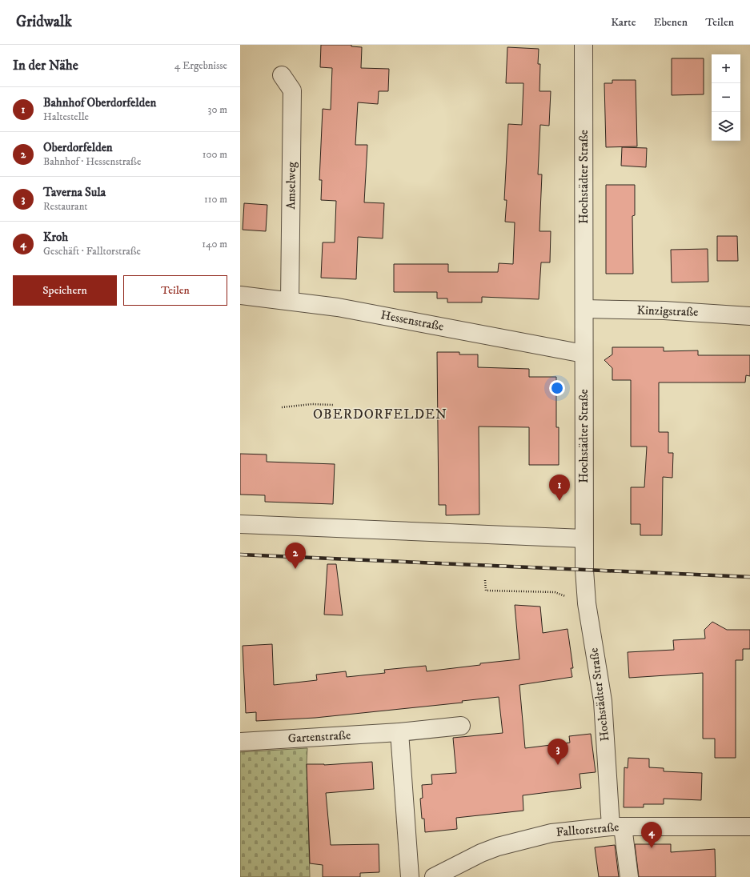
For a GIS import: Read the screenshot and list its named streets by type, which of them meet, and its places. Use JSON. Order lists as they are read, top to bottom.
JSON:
{
  "streets": {
    "street": [
      "Hochstädter Straße",
      "Amselweg",
      "Kinzigstraße",
      "Hessenstraße",
      "Gartenstraße",
      "Falltorstraße"
    ]
  },
  "crossings": [
    ["Hochstädter Straße", "Kinzigstraße"],
    ["Hochstädter Straße", "Hessenstraße"],
    ["Hochstädter Straße", "Falltorstraße"],
    ["Amselweg", "Hessenstraße"]
  ],
  "districts": ["OBERDORFELDEN"],
  "page": {
    "header": "Gridwalk",
    "nav": ["Karte", "Ebenen", "Teilen"],
    "heading": ["In der Nähe", "4 Ergebnisse"],
    "map_buttons": ["+", "−"],
    "list": [
      {
        "mark": "1",
        "name": "Bahnhof Oberdorfelden",
        "note": "Haltestelle",
        "value": "30 m"
      },
      {
        "mark": "2",
        "name": "Oberdorfelden",
        "note": "Bahnhof · Hessenstraße",
        "value": "100 m"
      },
      {
        "mark": "3",
        "name": "Taverna Sula",
        "note": "Restaurant",
        "value": "110 m"
      },
      {
        "mark": "4",
        "name": "Kroh",
        "note": "Geschäft · Falltorstraße",
        "value": "140 m"
      }
    ],
    "buttons": ["Speichern", "Teilen"],
    "pins": [
      "1",
      "2",
      "3",
      "4"
    ]
  }
}
